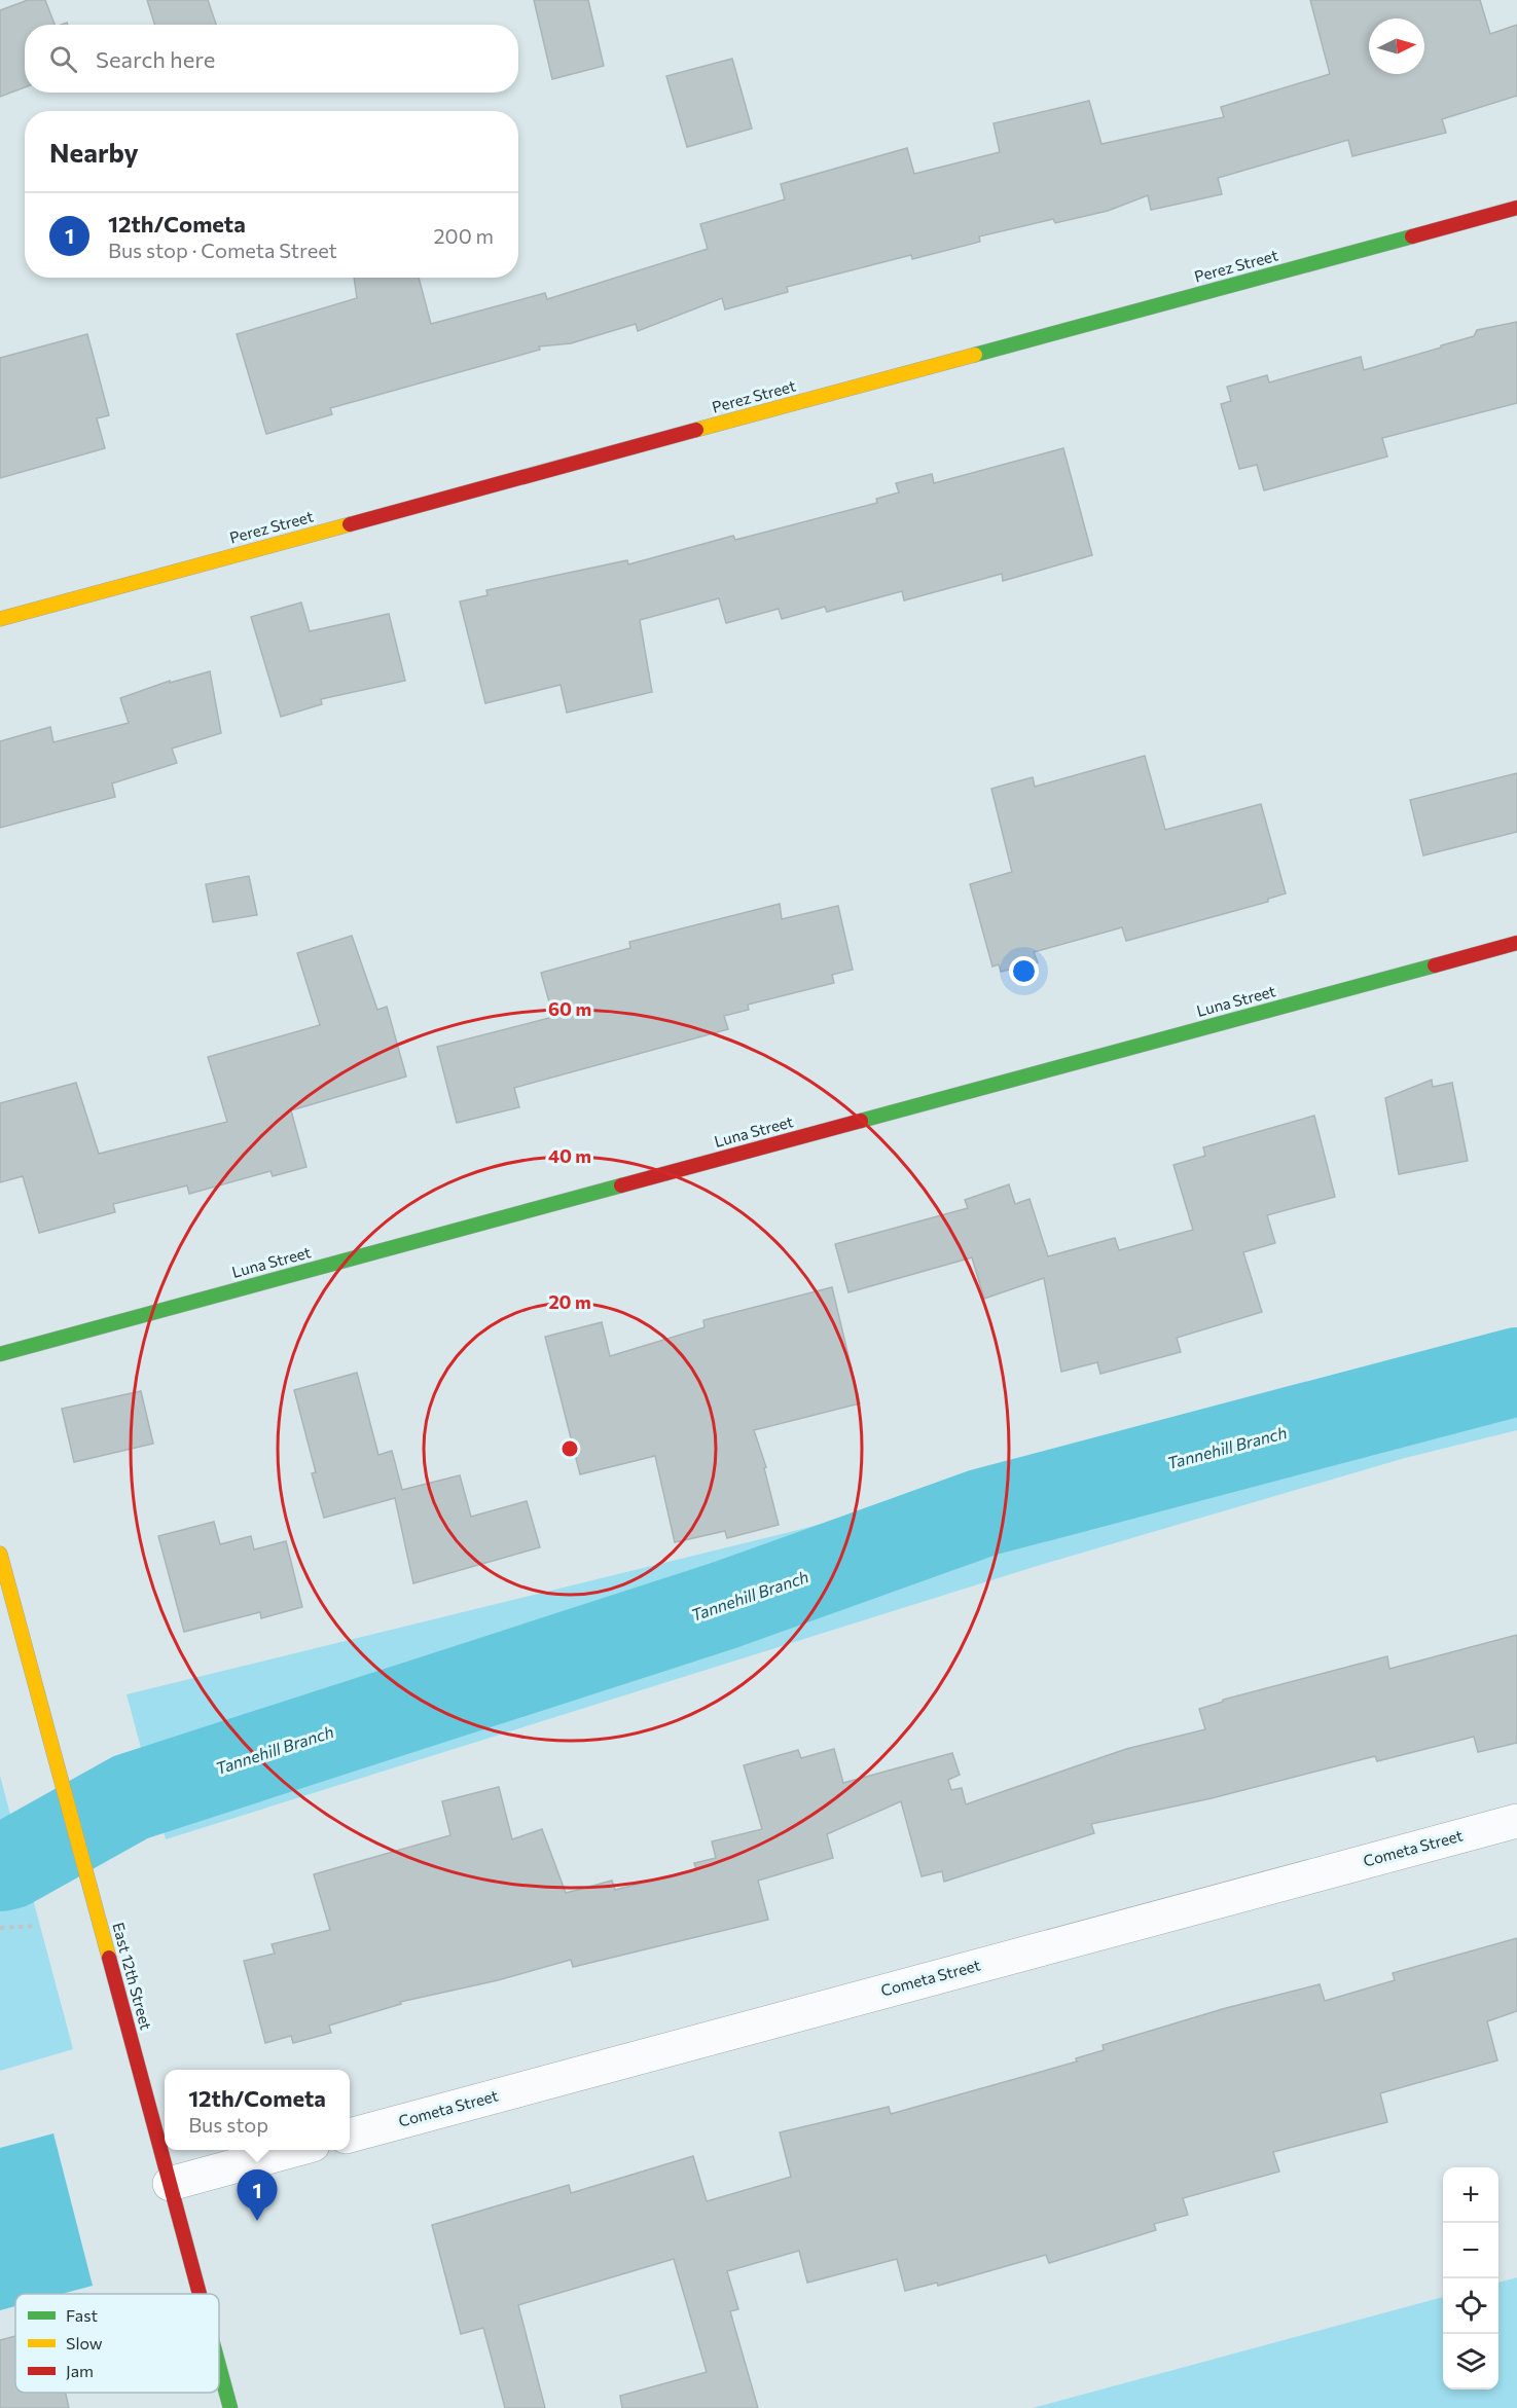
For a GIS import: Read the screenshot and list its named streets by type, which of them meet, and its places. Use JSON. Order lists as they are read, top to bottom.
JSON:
{
  "streets": {
    "street": [
      "Perez Street",
      "Luna Street",
      "Cometa Street",
      "East 12th Street"
    ]
  },
  "water": ["Tannehill Branch"],
  "legend": ["Fast", "Slow", "Jam"],
  "north": "right",
  "page": {
    "search": "Search here",
    "heading": "Nearby",
    "list": [
      {
        "mark": "1",
        "name": "12th/Cometa",
        "note": "Bus stop · Cometa Street",
        "value": "200 m"
      }
    ],
    "popup": ["12th/Cometa", "Bus stop"],
    "map_buttons": ["+", "−"],
    "pins": "1"
  },
  "rings": ["60 m", "40 m", "20 m"]
}
